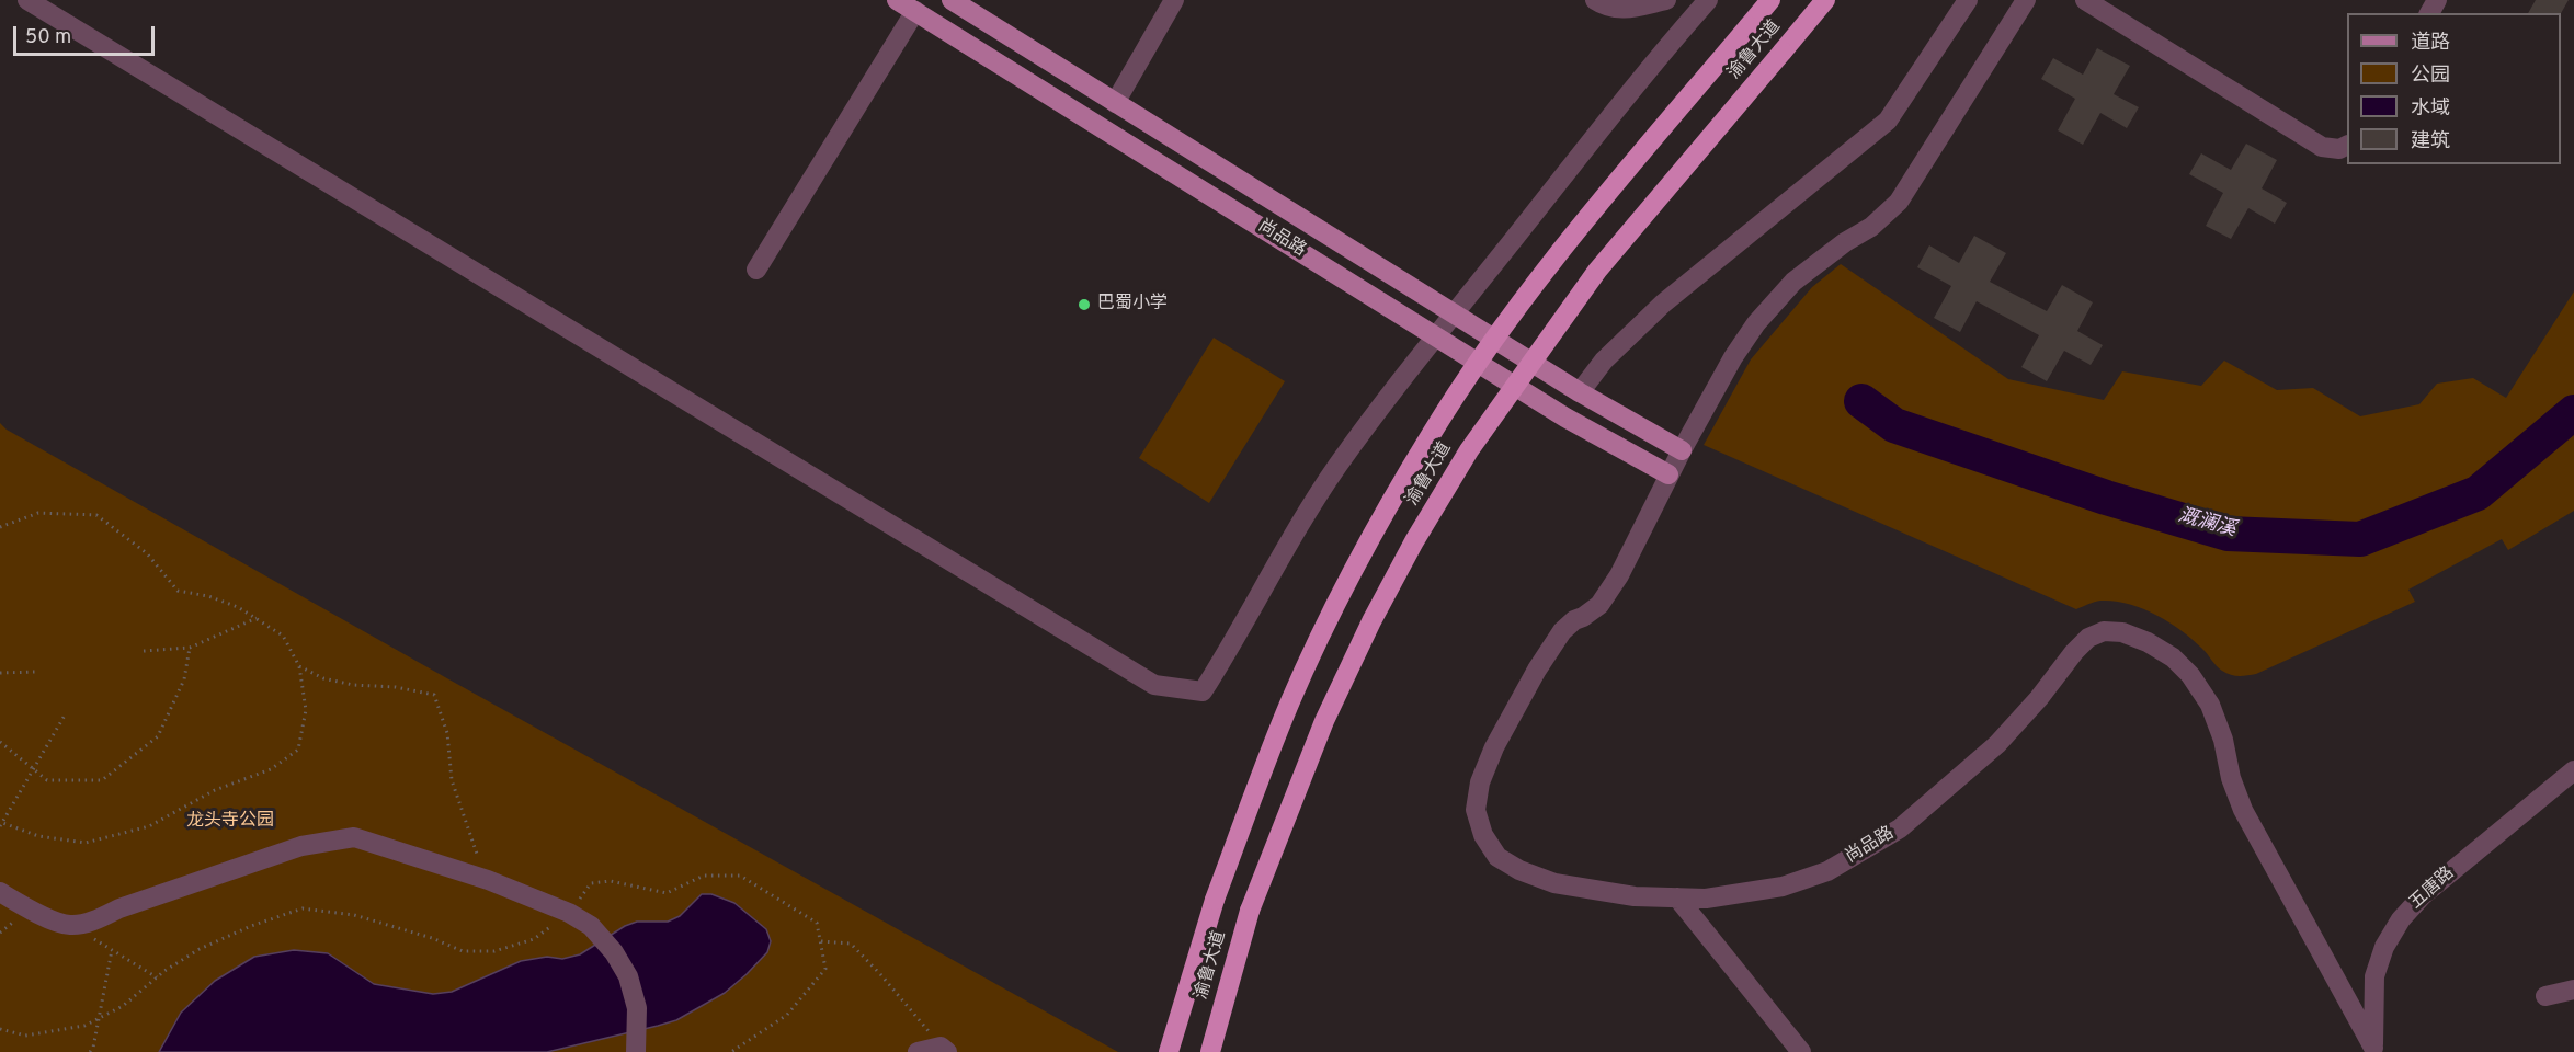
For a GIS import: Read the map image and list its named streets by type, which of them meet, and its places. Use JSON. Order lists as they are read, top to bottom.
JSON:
{
  "streets": {
    "highway": ["渝鲁大道"],
    "main road": ["尚品路"],
    "street": ["五唐路"]
  },
  "crossings": [
    ["尚品路", "五唐路"]
  ],
  "water": ["溉澜溪"],
  "parks": ["龙头寺公园"],
  "places": ["巴蜀小学"],
  "legend": [
    "道路",
    "公园",
    "水域",
    "建筑"
  ],
  "scale_bar": "50 m"
}
